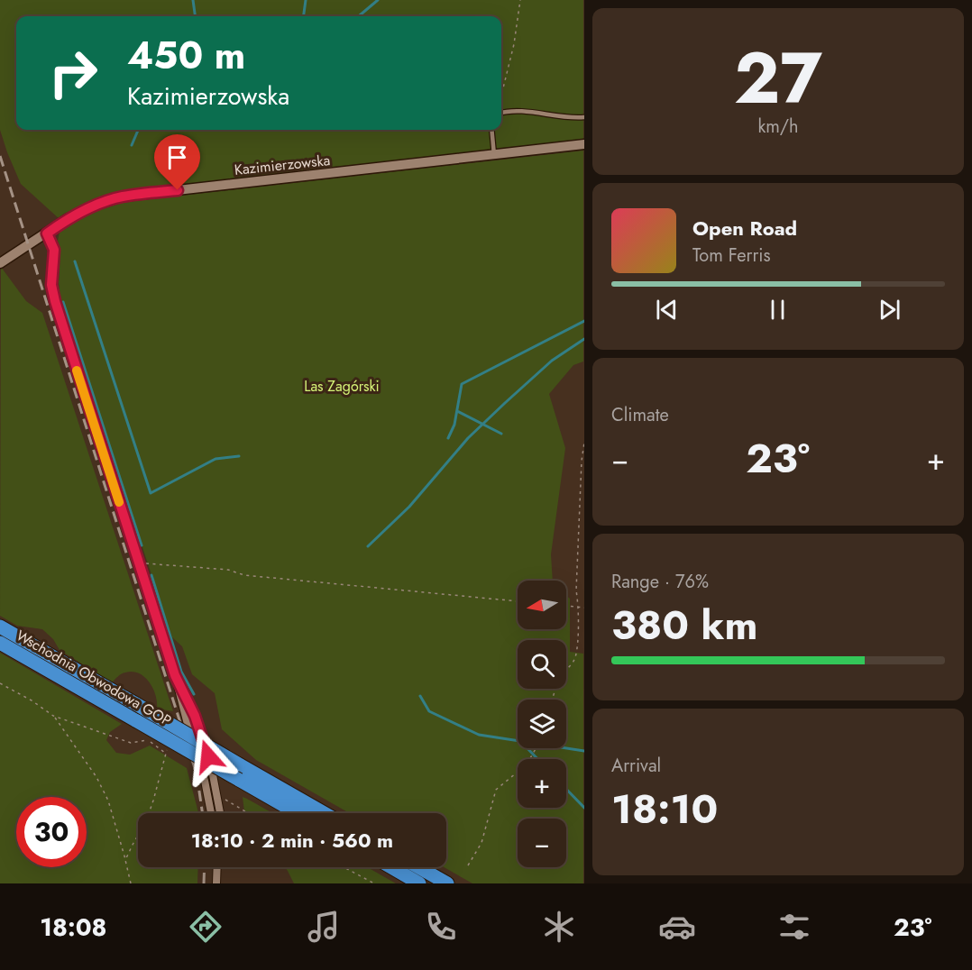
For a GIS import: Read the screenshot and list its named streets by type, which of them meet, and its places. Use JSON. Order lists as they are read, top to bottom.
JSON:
{
  "streets": {
    "highway": ["Wschodnia Obwodowa GOP"],
    "street": ["Kazimierzowska"]
  },
  "parks": ["Las Zagórski"],
  "north": "left",
  "page": {
    "tile": [
      ["27", "km/h"],
      "Climate",
      ["Range · 76%", "380 km"],
      ["Arrival", "18:10"]
    ],
    "turn": ["450 m", "Kazimierzowska"],
    "song": ["Open Road", "Tom Ferris"],
    "heat": ["−", "23°", "+"],
    "map_buttons": ["+", "−"],
    "limit": "30",
    "trip": "18:10 · 2 min · 560 m",
    "tabs": ["18:08", "23°"]
  }
}
